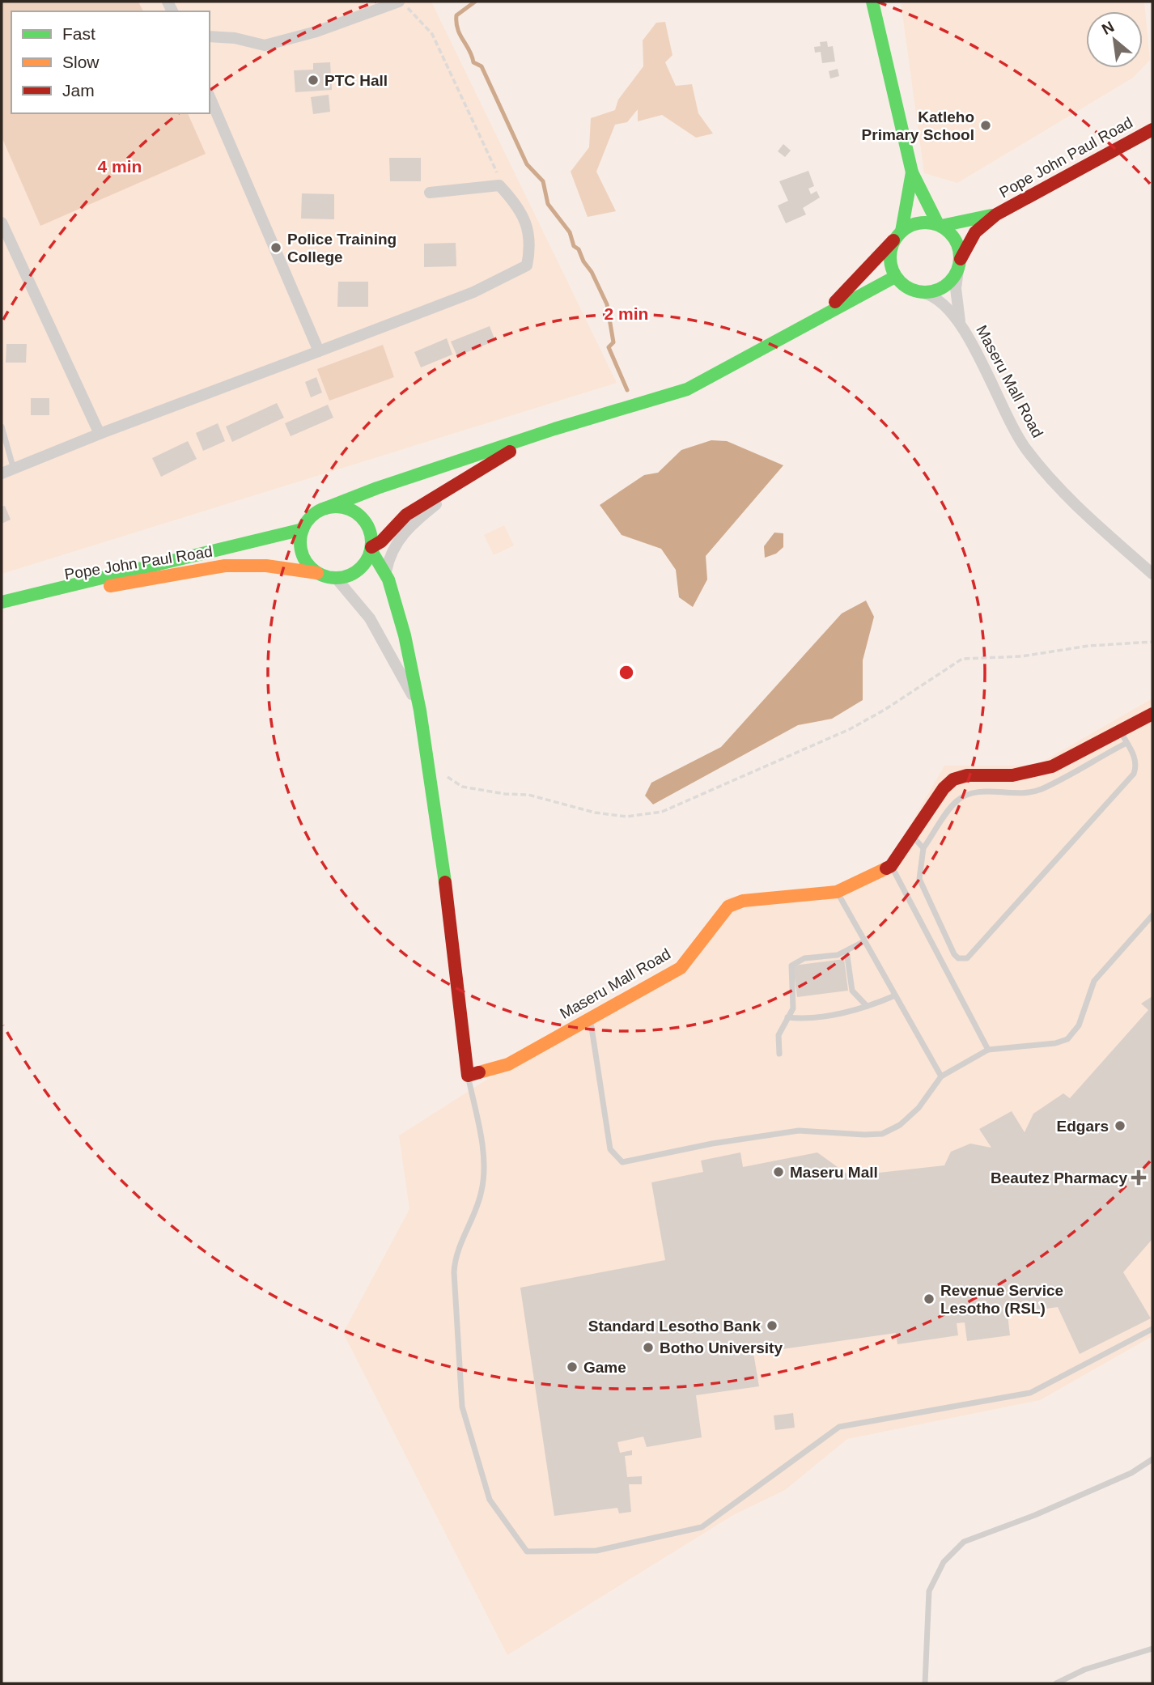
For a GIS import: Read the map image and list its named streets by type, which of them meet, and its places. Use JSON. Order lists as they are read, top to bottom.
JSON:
{
  "streets": {
    "main road": ["Pope John Paul Road", "Maseru Mall Road"]
  },
  "crossings": [
    ["Pope John Paul Road", "Maseru Mall Road"]
  ],
  "places": {
    "other": [
      "PTC Hall",
      "Katleho Primary School",
      "Police Training College",
      "Edgars",
      "Maseru Mall",
      "Revenue Service Lesotho (RSL)",
      "Standard Lesotho Bank",
      "Botho University",
      "Game"
    ],
    "health": ["Beautez Pharmacy"]
  },
  "legend": ["Fast", "Slow", "Jam"],
  "north": "top left",
  "rings": ["4 min", "2 min"]
}
